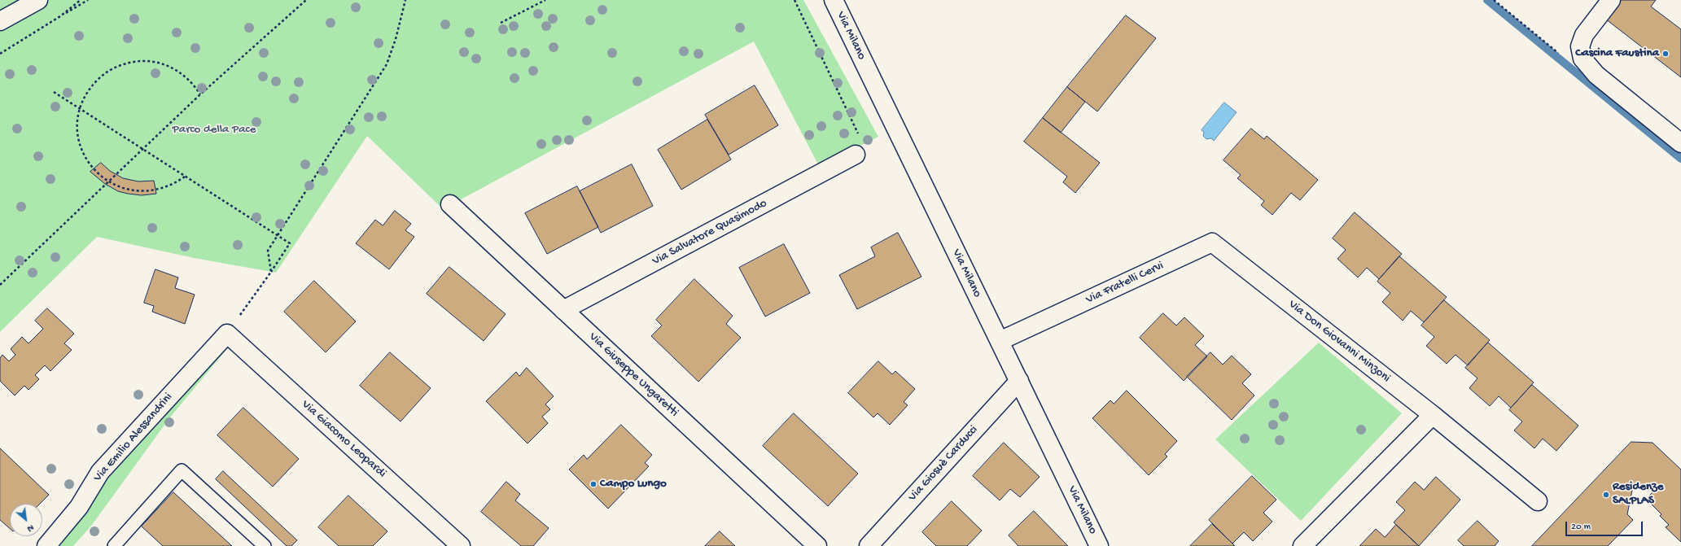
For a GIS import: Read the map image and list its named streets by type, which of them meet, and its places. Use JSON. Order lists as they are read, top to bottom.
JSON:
{
  "streets": {
    "street": [
      "Via Milano",
      "Via Salvatore Quasimodo",
      "Via Fratelli Cervi",
      "Via Don Giovanni Minzoni",
      "Via Giuseppe Ungaretti",
      "Via Emilio Alessandrini",
      "Via Giacomo Leopardi",
      "Via Giosuè Carducci"
    ]
  },
  "crossings": [
    ["Via Milano", "Via Fratelli Cervi"],
    ["Via Milano", "Via Giosuè Carducci"],
    ["Via Salvatore Quasimodo", "Via Giuseppe Ungaretti"],
    ["Via Fratelli Cervi", "Via Don Giovanni Minzoni"],
    ["Via Emilio Alessandrini", "Via Giacomo Leopardi"]
  ],
  "parks": ["Parco della Pace"],
  "places": ["Cascina Faustina", "Campo Lungo", "Residenze SALPLAS"],
  "scale_bar": "20 m",
  "north": "bottom right"
}
